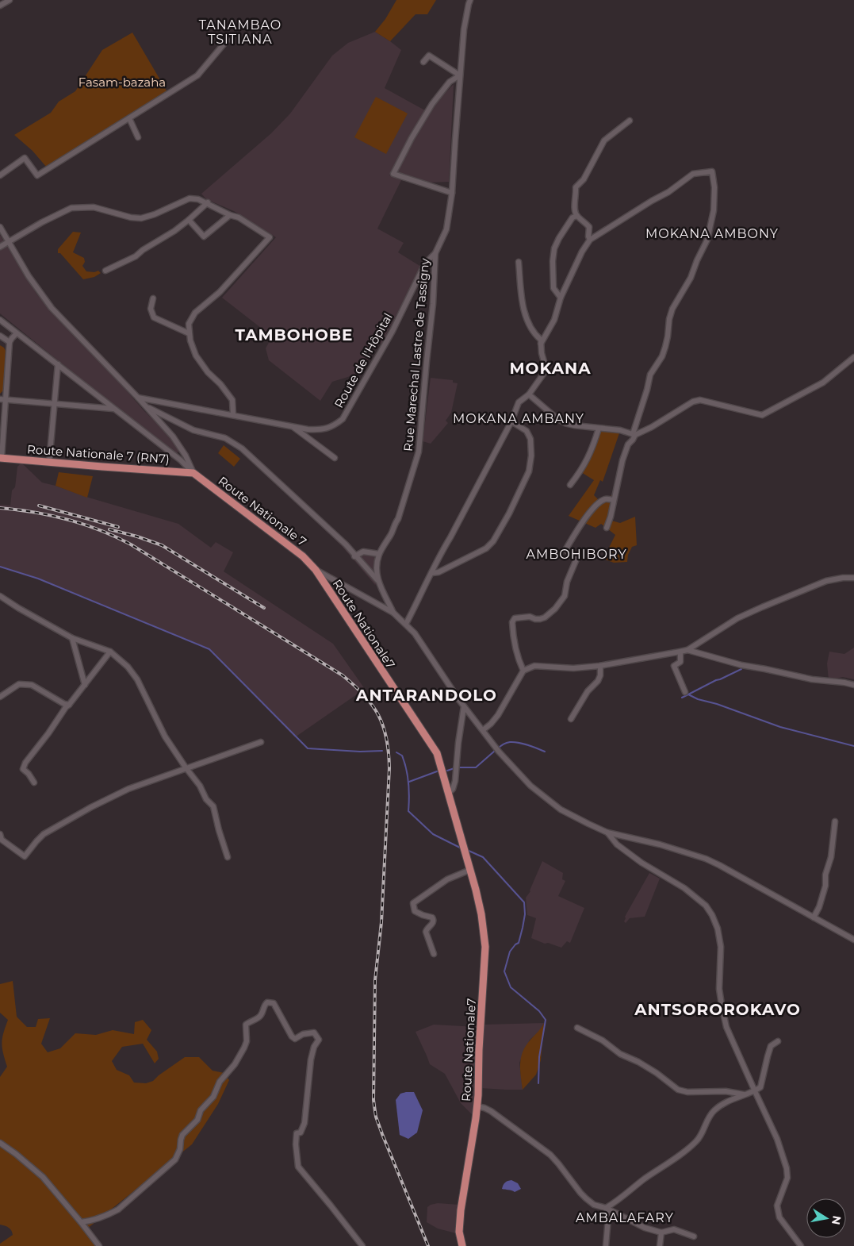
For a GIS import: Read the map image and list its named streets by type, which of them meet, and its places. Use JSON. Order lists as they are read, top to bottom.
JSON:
{
  "streets": {
    "main road": ["Route Nationale 7 (RN7)", "Route Nationale 7", "Route Nationale7"],
    "street": ["Rue Marechal Lastre de Tassigny", "Route de l'Hôpital"]
  },
  "crossings": [
    ["Rue Marechal Lastre de Tassigny", "Route de l'Hôpital"],
    ["Route Nationale 7 (RN7)", "Route Nationale 7"],
    ["Route Nationale 7", "Route Nationale7"]
  ],
  "districts": [
    "TANAMBAO TSITIANA",
    "MOKANA AMBONY",
    "TAMBOHOBE",
    "MOKANA",
    "MOKANA AMBANY",
    "AMBOHIBORY",
    "ANTARANDOLO",
    "ANTSOROROKAVO",
    "AMBALAFARY"
  ],
  "parks": ["Fasam-bazaha"],
  "north": "right"
}
